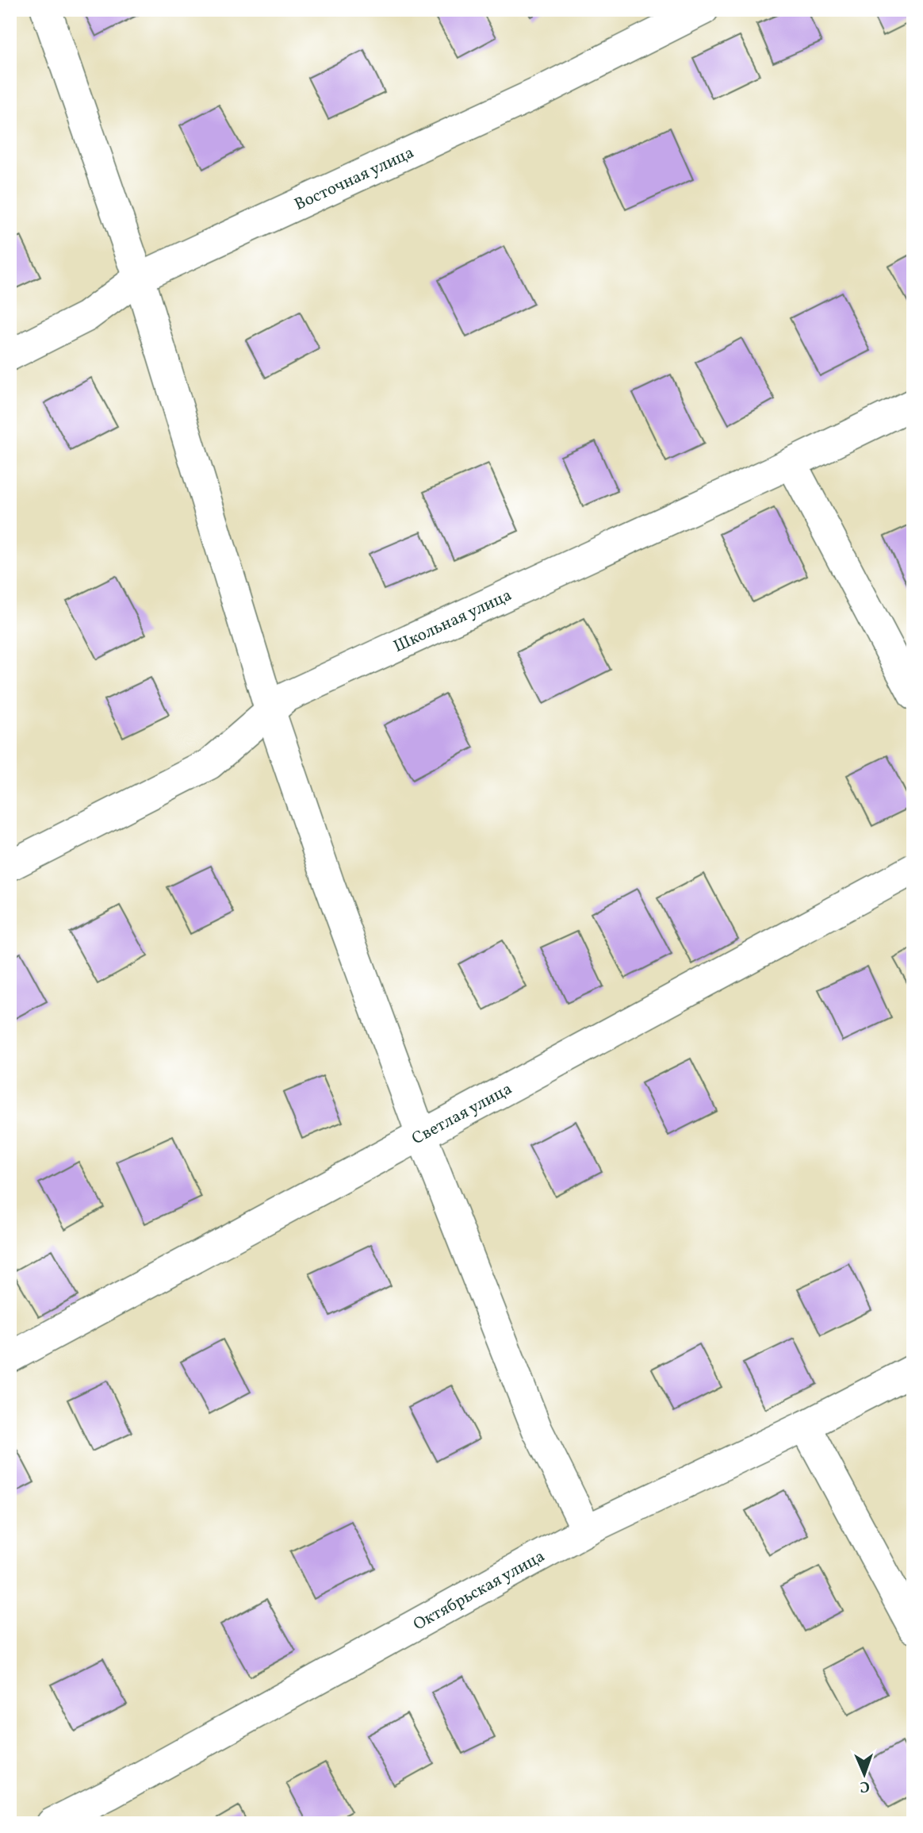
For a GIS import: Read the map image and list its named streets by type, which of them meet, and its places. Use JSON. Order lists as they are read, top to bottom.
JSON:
{
  "streets": {
    "street": [
      "Восточная улица",
      "Школьная улица",
      "Светлая улица",
      "Октябрьская улица"
    ]
  },
  "north": "bottom"
}
